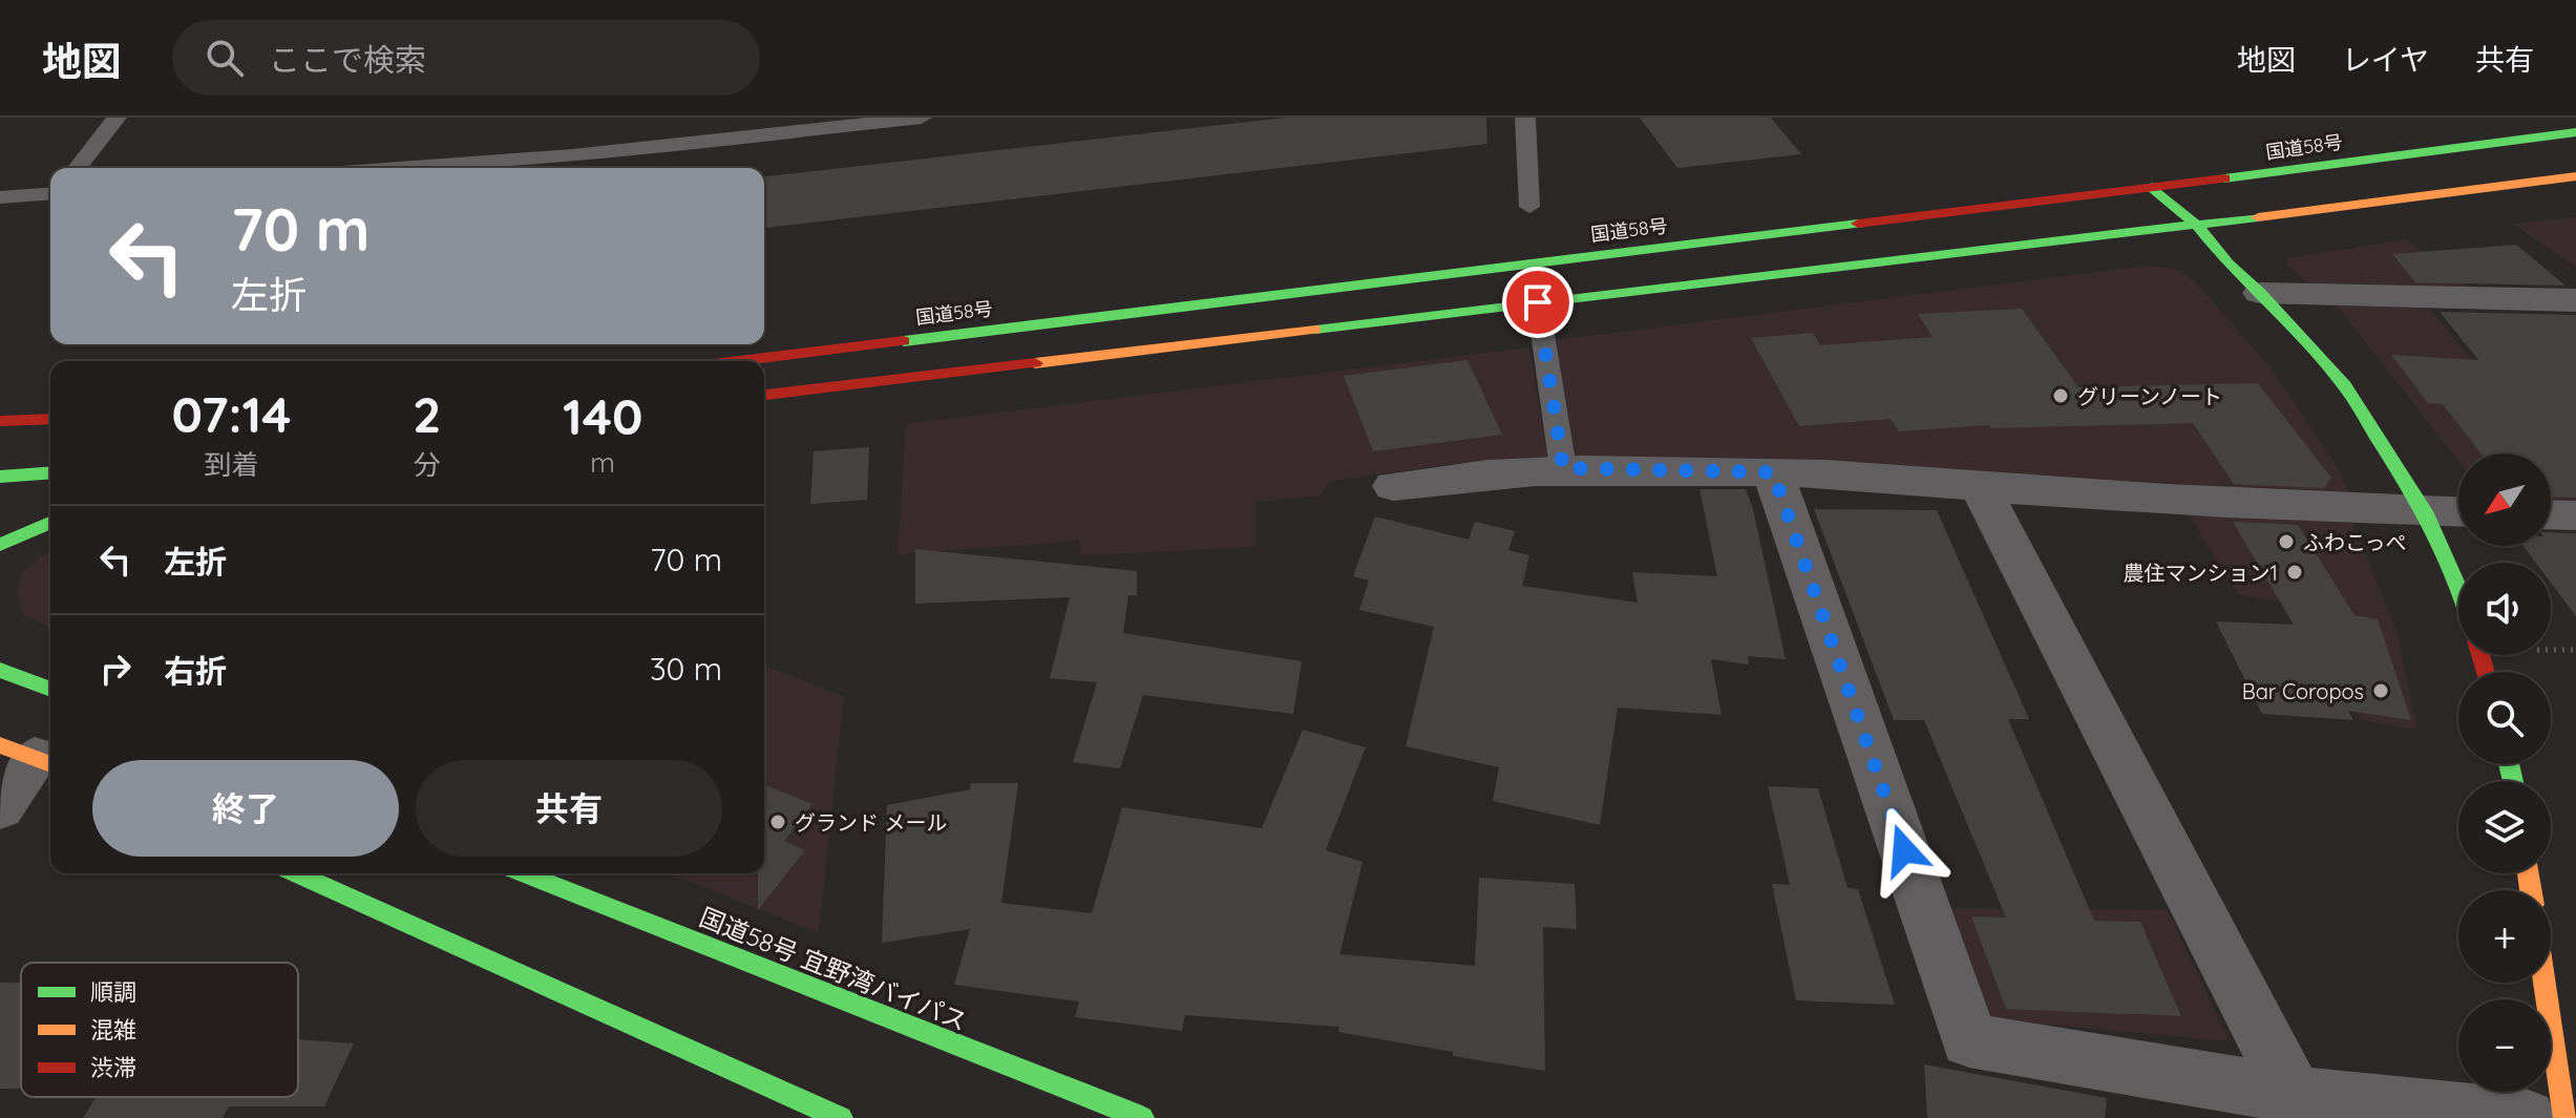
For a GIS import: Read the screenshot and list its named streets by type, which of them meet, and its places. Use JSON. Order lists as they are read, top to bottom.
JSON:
{
  "streets": {
    "main road": ["国道58号", "国道58号 宜野湾バイパス"]
  },
  "places": [
    "グリーンノート",
    "ふわこっぺ",
    "農住マンション1",
    "Bar Coropos",
    "グランド メール"
  ],
  "legend": ["順調", "混雑", "渋滞"],
  "north": "bottom left",
  "page": {
    "header": "地図",
    "search": "ここで検索",
    "nav": ["地図", "レイヤ", "共有"],
    "turn": ["70 m", "左折"],
    "eta": [
      "07:14",
      "到着",
      "2",
      "分",
      "140",
      "m"
    ],
    "map_buttons": ["+", "−"],
    "list": [
      {
        "name": "左折",
        "value": "70 m"
      },
      {
        "name": "右折",
        "value": "30 m"
      }
    ],
    "buttons": ["終了", "共有"]
  }
}
